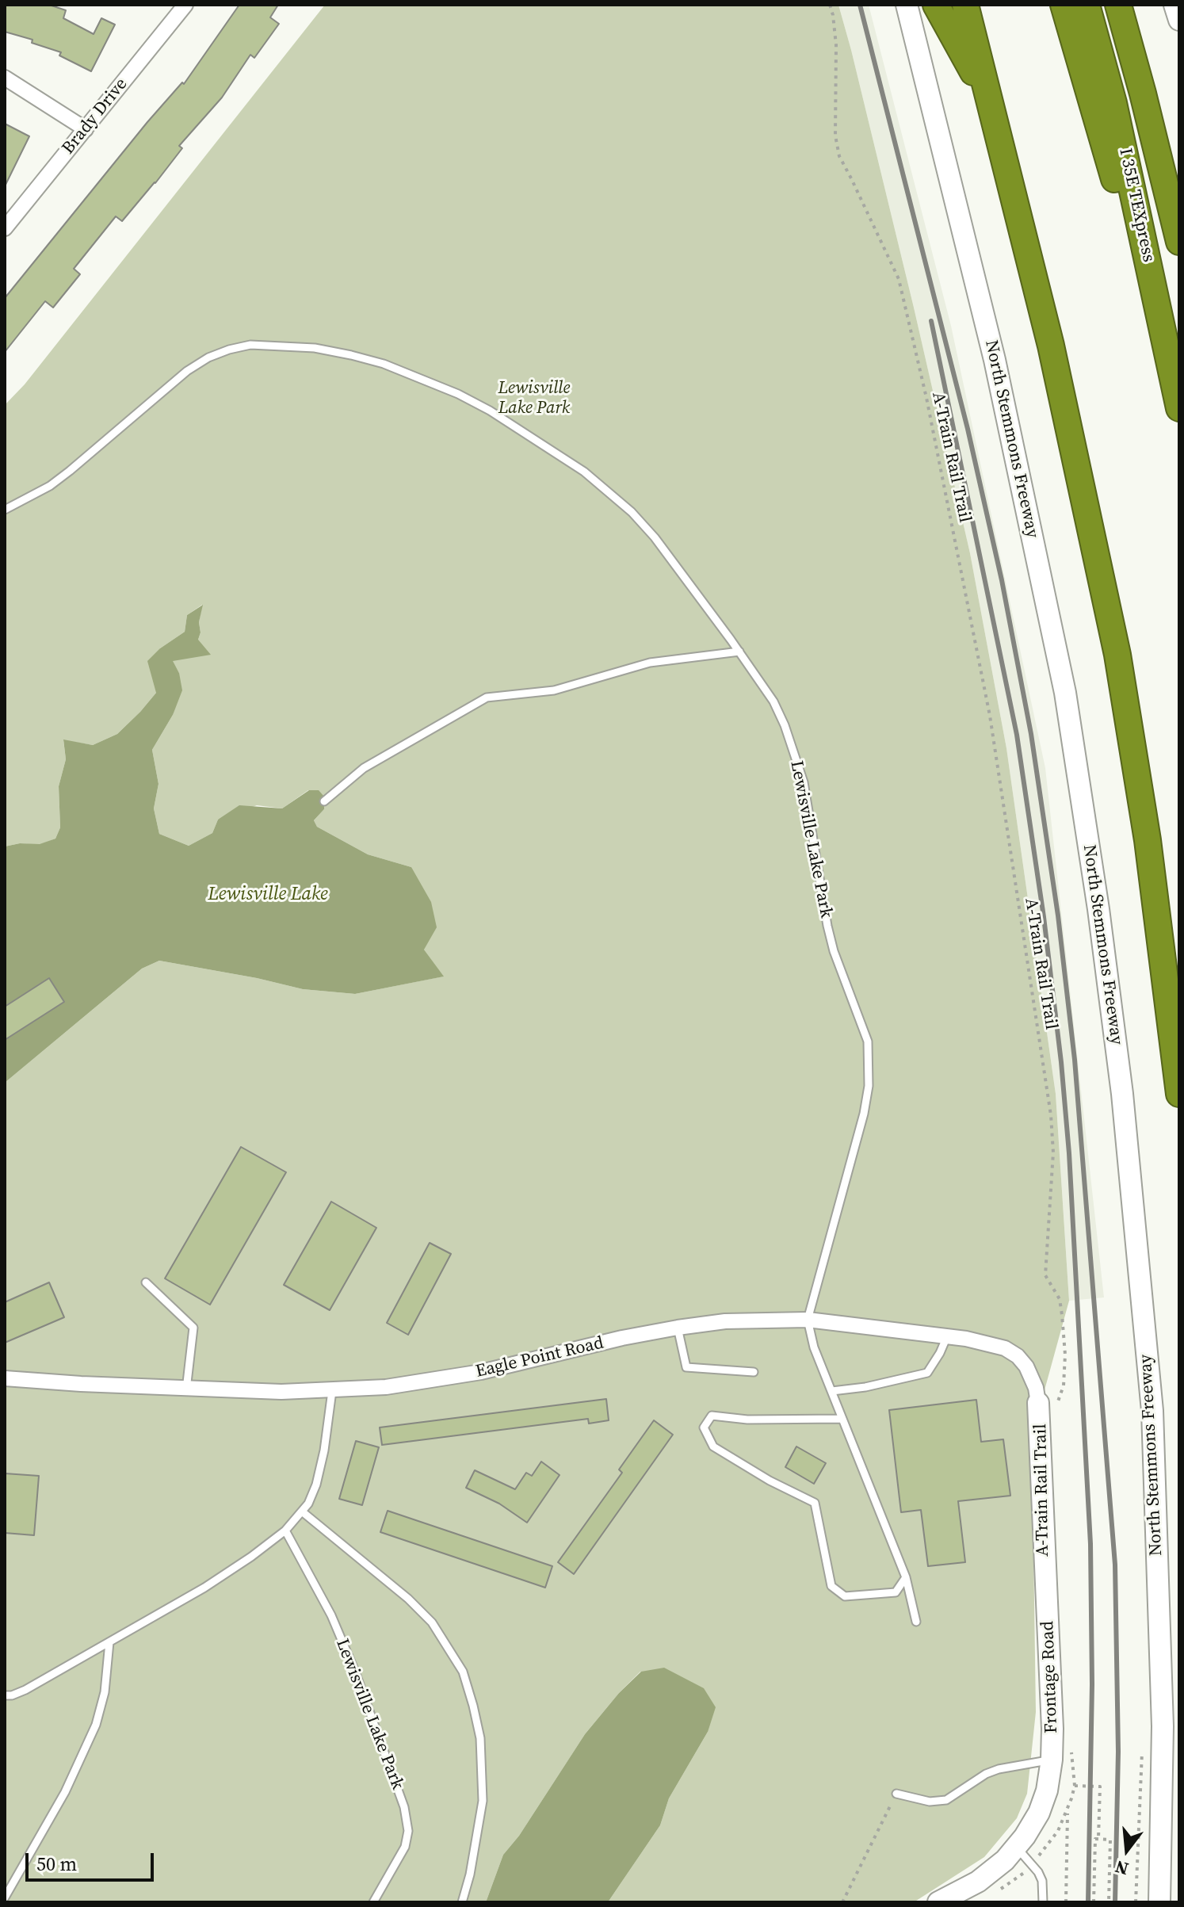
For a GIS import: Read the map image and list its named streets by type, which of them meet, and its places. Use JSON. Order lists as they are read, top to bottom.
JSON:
{
  "streets": {
    "highway": ["I 35E TEXpress"],
    "main road": ["North Stemmons Freeway", "Frontage Road"],
    "street": ["Brady Drive", "Eagle Point Road"],
    "lane": ["Lewisville Lake Park"],
    "path": ["A-Train Rail Trail"]
  },
  "crossings": [
    ["A-Train Rail Trail", "Eagle Point Road"],
    ["A-Train Rail Trail", "Frontage Road"],
    ["Lewisville Lake Park", "Eagle Point Road"],
    ["Eagle Point Road", "Frontage Road"]
  ],
  "water": ["Lewisville Lake"],
  "parks": ["Lewisville Lake Park"],
  "scale_bar": "50 m",
  "north": "bottom"
}
